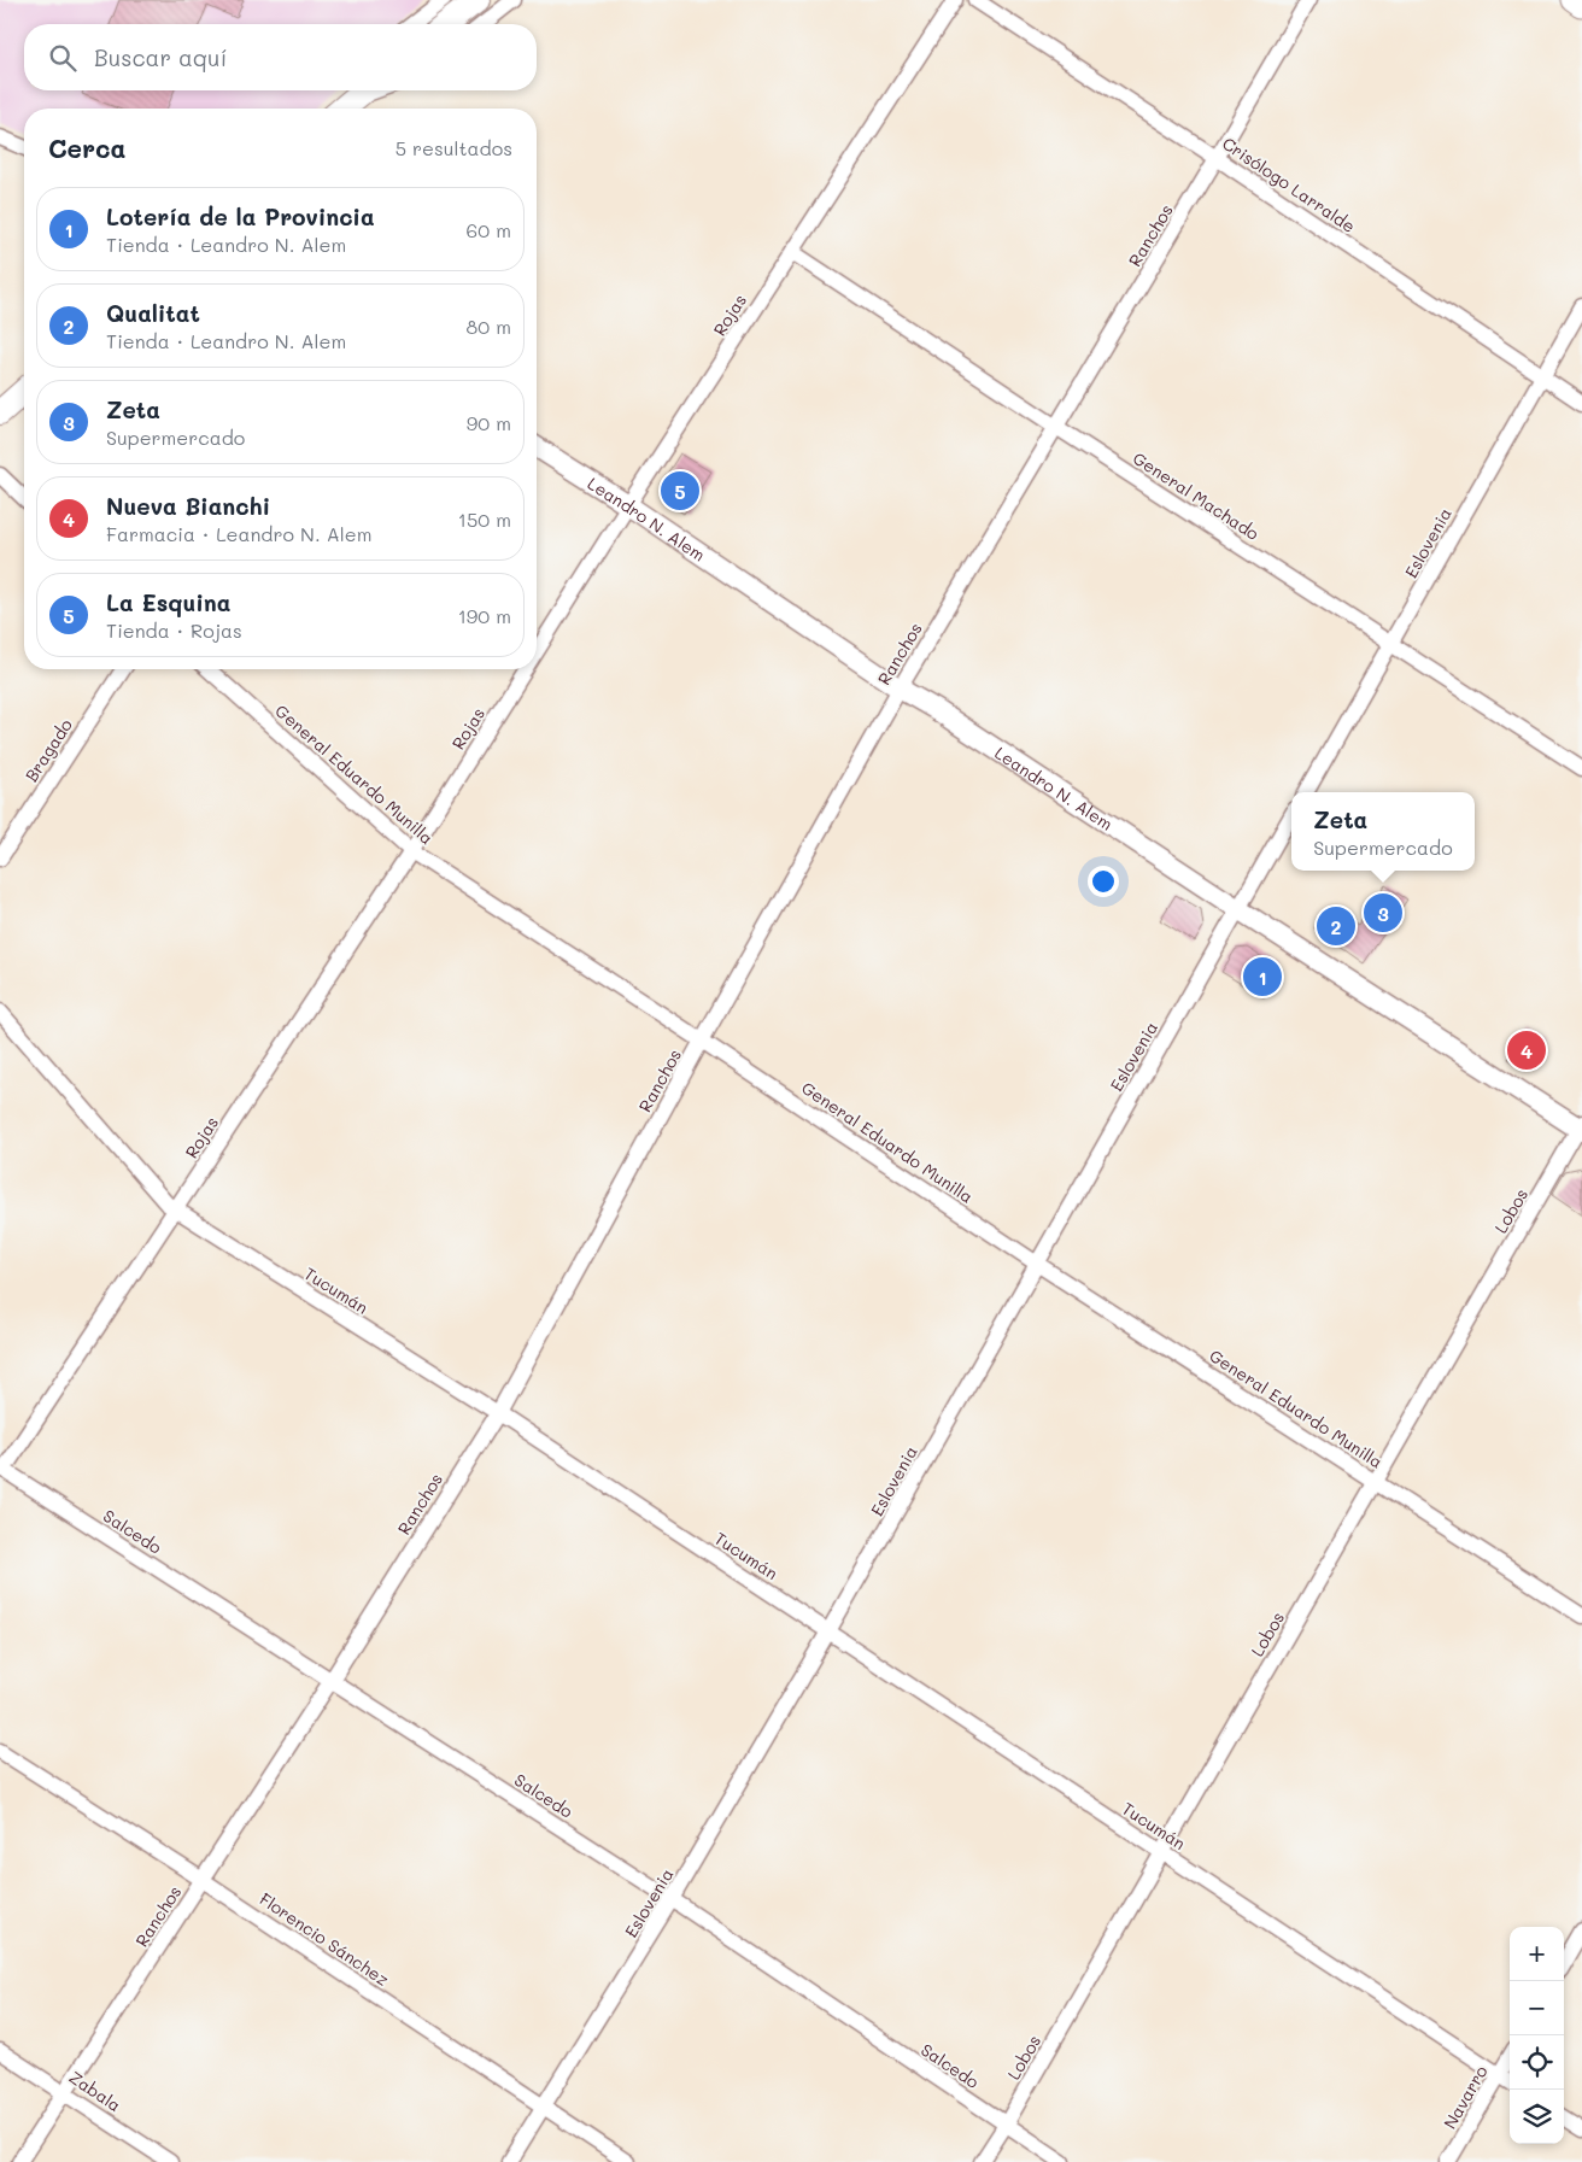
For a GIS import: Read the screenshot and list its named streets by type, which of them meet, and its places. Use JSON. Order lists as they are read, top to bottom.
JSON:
{
  "streets": {
    "street": [
      "Crisólogo Larralde",
      "Ranchos",
      "Rojas",
      "General Machado",
      "Leandro N. Alem",
      "Eslovenia",
      "Bragado",
      "General Eduardo Munilla",
      "Lobos",
      "Tucumán",
      "Salcedo",
      "Florencio Sánchez",
      "Zabala",
      "Navarro"
    ]
  },
  "crossings": [
    ["Crisólogo Larralde", "Ranchos"],
    ["Crisólogo Larralde", "Eslovenia"],
    ["Ranchos", "General Machado"],
    ["Ranchos", "Leandro N. Alem"],
    ["Ranchos", "General Eduardo Munilla"],
    ["Ranchos", "Tucumán"],
    ["Ranchos", "Salcedo"],
    ["Ranchos", "Florencio Sánchez"],
    ["Ranchos", "Zabala"],
    ["Rojas", "General Machado"],
    ["Rojas", "Leandro N. Alem"],
    ["Rojas", "General Eduardo Munilla"],
    ["Rojas", "Tucumán"],
    ["Rojas", "Salcedo"],
    ["General Machado", "Eslovenia"],
    ["Leandro N. Alem", "Eslovenia"],
    ["Leandro N. Alem", "Lobos"],
    ["Eslovenia", "General Eduardo Munilla"],
    ["Eslovenia", "Tucumán"],
    ["Eslovenia", "Salcedo"],
    ["Eslovenia", "Florencio Sánchez"],
    ["General Eduardo Munilla", "Lobos"],
    ["Lobos", "Tucumán"],
    ["Lobos", "Salcedo"],
    ["Tucumán", "Navarro"]
  ],
  "page": {
    "search": "Buscar aquí",
    "heading": ["Cerca", "5 resultados"],
    "list": [
      {
        "mark": "1",
        "name": "Lotería de la Provincia",
        "note": "Tienda · Leandro N. Alem",
        "value": "60 m"
      },
      {
        "mark": "2",
        "name": "Qualitat",
        "note": "Tienda · Leandro N. Alem",
        "value": "80 m"
      },
      {
        "mark": "3",
        "name": "Zeta",
        "note": "Supermercado",
        "value": "90 m"
      },
      {
        "mark": "4",
        "name": "Nueva Bianchi",
        "note": "Farmacia · Leandro N. Alem",
        "value": "150 m"
      },
      {
        "mark": "5",
        "name": "La Esquina",
        "note": "Tienda · Rojas",
        "value": "190 m"
      }
    ],
    "pins": [
      "5",
      "3",
      "2",
      "1",
      "4"
    ],
    "popup": ["Zeta", "Supermercado"],
    "map_buttons": ["+", "−"]
  }
}
